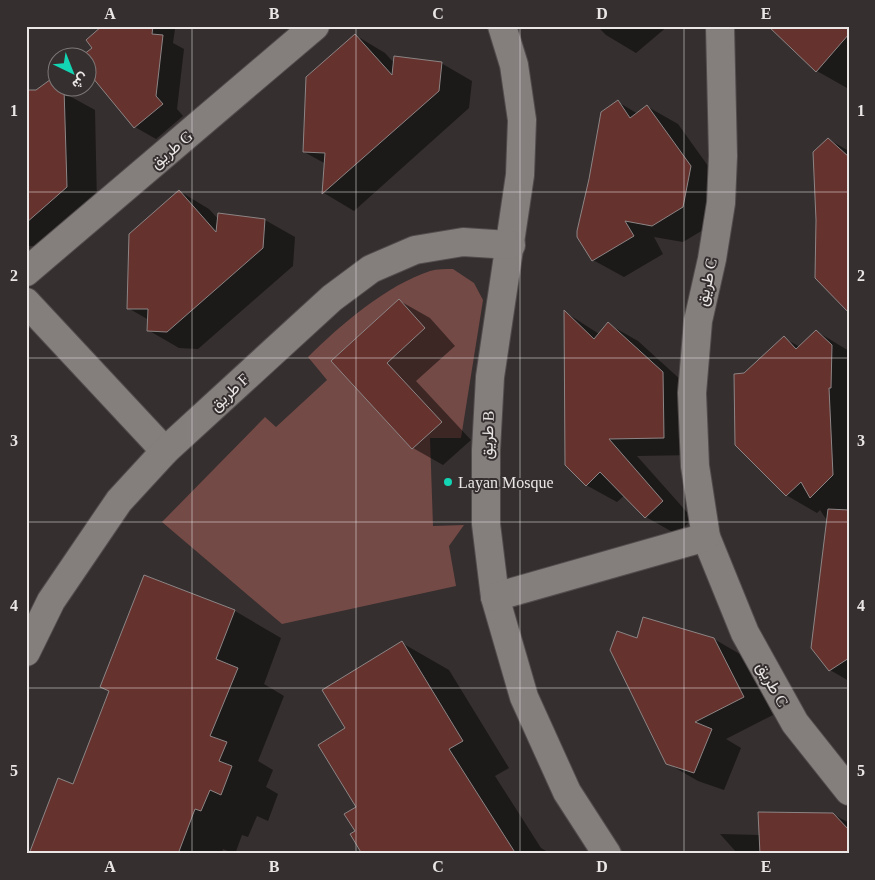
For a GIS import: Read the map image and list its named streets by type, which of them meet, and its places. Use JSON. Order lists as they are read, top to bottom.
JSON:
{
  "streets": {
    "street": [
      "طريق G",
      "طريق C",
      "طريق F",
      "طريق B"
    ]
  },
  "crossings": [
    ["طريق F", "طريق B"]
  ],
  "places": ["Layan Mosque"],
  "north": "bottom right",
  "grid": {
    "columns": [
      "A",
      "B",
      "C",
      "D",
      "E"
    ],
    "rows": [
      "1",
      "2",
      "3",
      "4",
      "5"
    ]
  }
}
